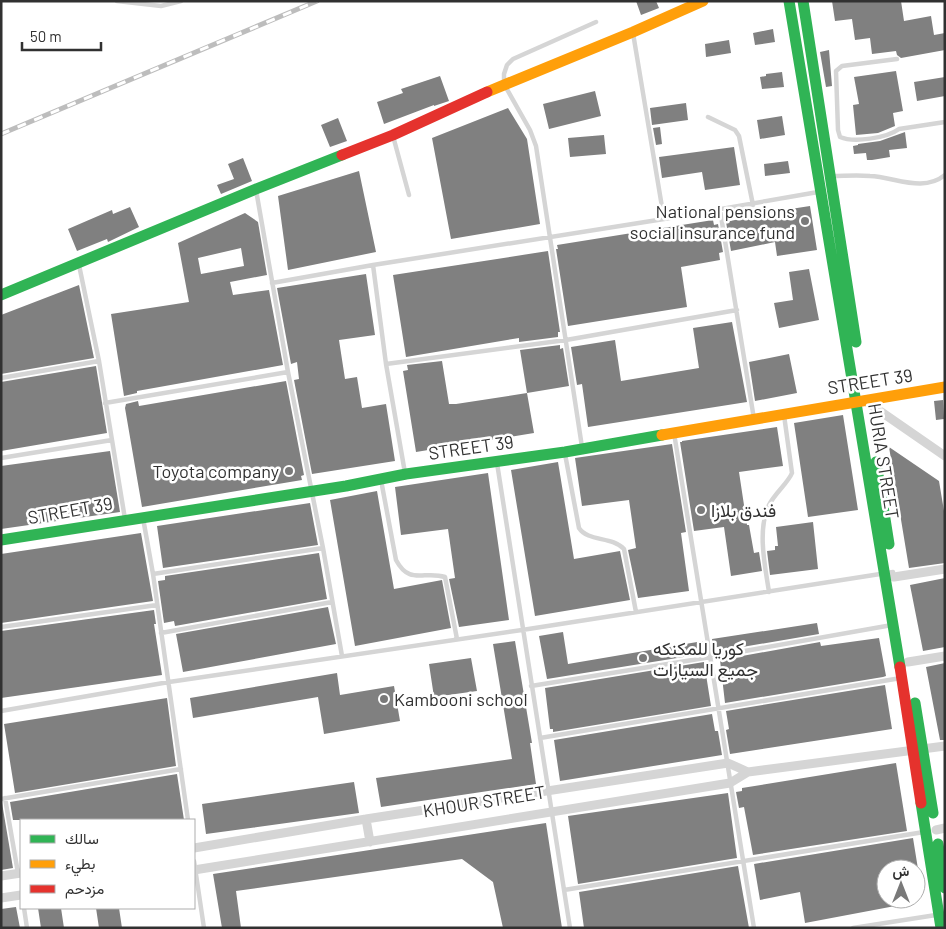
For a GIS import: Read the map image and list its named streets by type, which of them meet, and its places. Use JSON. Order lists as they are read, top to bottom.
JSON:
{
  "streets": {
    "street": ["STREET 39", "HURIA STREET", "KHOUR STREET"]
  },
  "crossings": [
    ["STREET 39", "HURIA STREET"],
    ["HURIA STREET", "KHOUR STREET"]
  ],
  "places": [
    "National pensions social insurance fund",
    "Toyota company",
    "فندق بلازا",
    "كوريا للمكنكه جميع السيارات",
    "Kambooni school"
  ],
  "legend": ["سالك", "بطيء", "مزدحم"],
  "scale_bar": "50 m",
  "north": "top"
}
